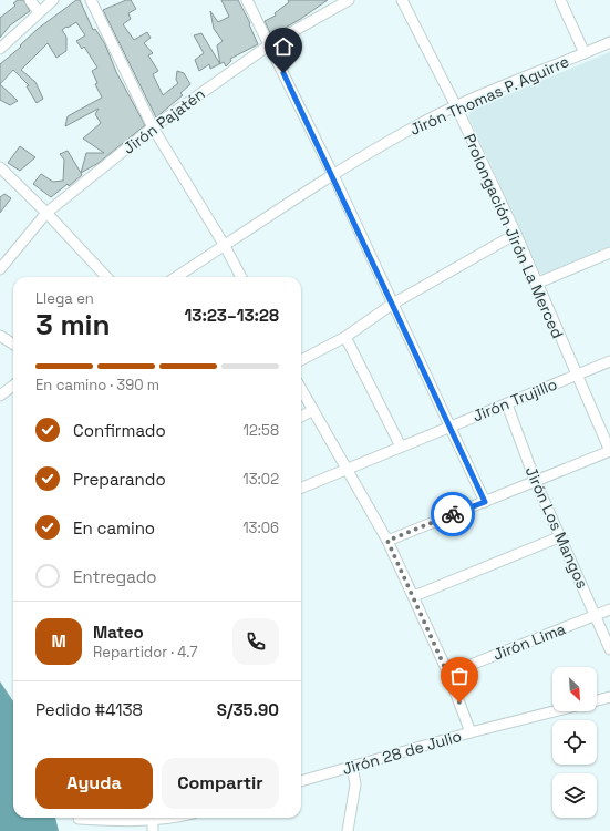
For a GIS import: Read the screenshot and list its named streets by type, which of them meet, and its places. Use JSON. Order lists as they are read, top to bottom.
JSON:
{
  "streets": {
    "street": [
      "Jirón Thomas P. Aguirre",
      "Jirón Pajatén",
      "Prolongación Jirón La Merced",
      "Jirón Trujillo",
      "Jirón Los Mangos",
      "Jirón Lima",
      "Jirón 28 de Julio"
    ]
  },
  "crossings": [
    ["Jirón Thomas P. Aguirre", "Prolongación Jirón La Merced"],
    ["Prolongación Jirón La Merced", "Jirón Trujillo"],
    ["Jirón Trujillo", "Jirón Los Mangos"],
    ["Jirón Los Mangos", "Jirón Lima"]
  ],
  "north": "bottom right",
  "page": {
    "heading": ["3 min", "Llega en", "13:23–13:28"],
    "panel": [
      "Mateo",
      "Repartidor · 4.7",
      "Pedido #4138",
      "S/35.90"
    ],
    "bar": "En camino · 390 m",
    "list": [
      ["Confirmado", "12:58"],
      ["Preparando", "13:02"],
      ["En camino", "13:06"],
      "Entregado"
    ],
    "round": "M",
    "buttons": ["Ayuda", "Compartir"]
  }
}
